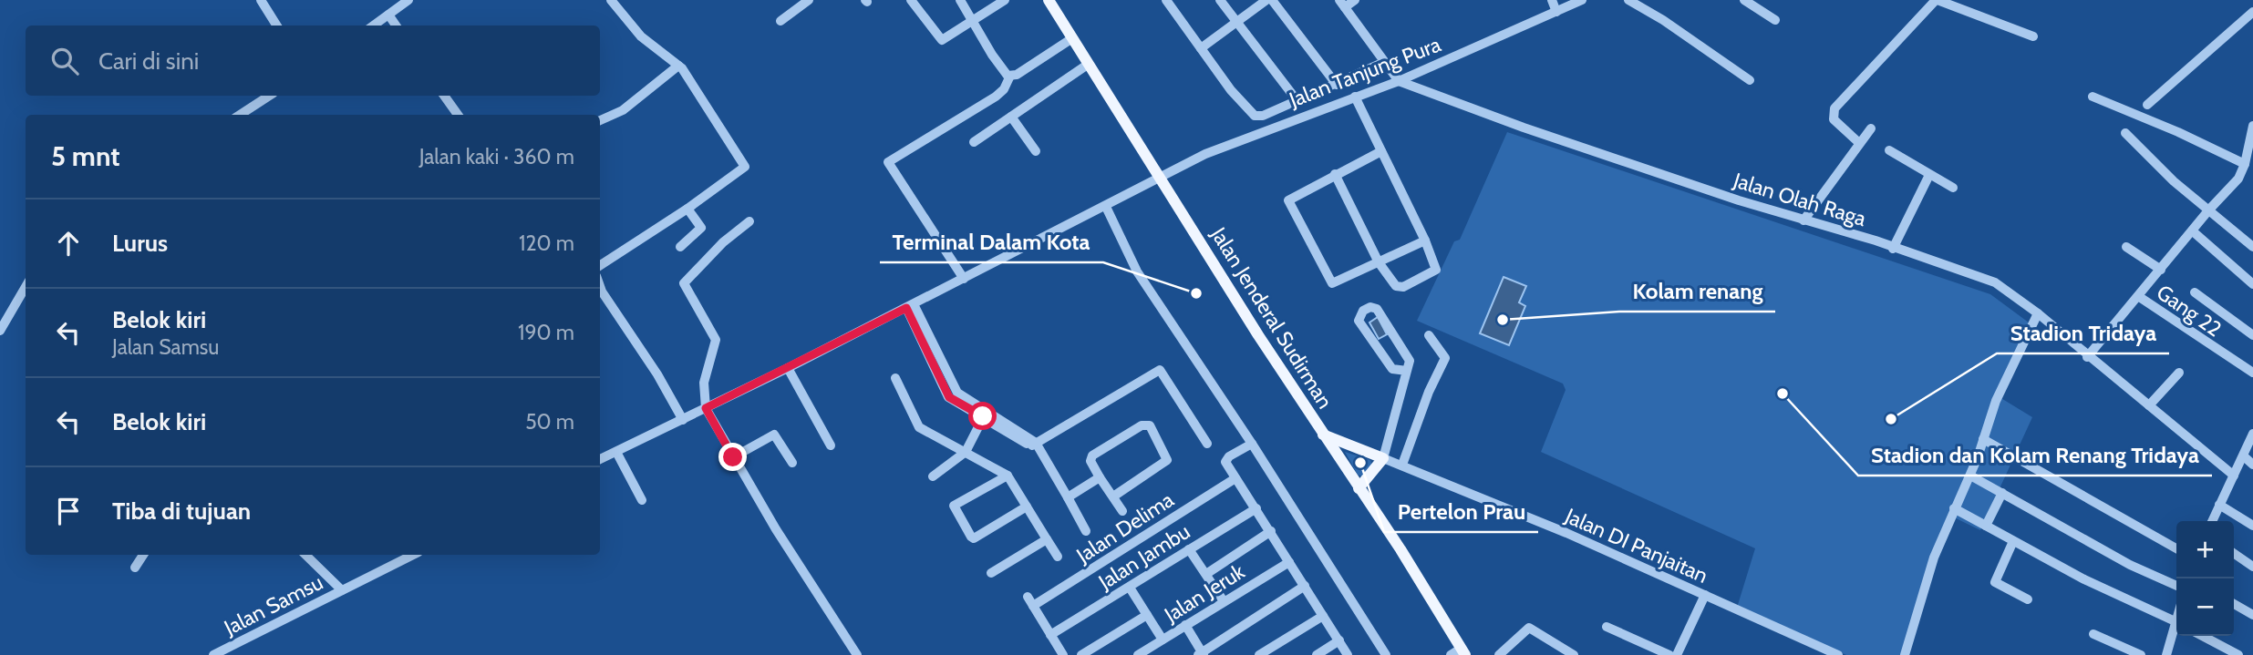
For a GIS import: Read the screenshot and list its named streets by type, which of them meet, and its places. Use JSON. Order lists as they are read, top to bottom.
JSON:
{
  "streets": {
    "main road": ["Jalan Jenderal Sudirman"],
    "street": [
      "Jalan Tanjung Pura",
      "Jalan Olah Raga",
      "Gang 22",
      "Jalan Delima",
      "Jalan DI Panjaitan",
      "Jalan Jambu",
      "Jalan Jeruk",
      "Jalan Samsu"
    ]
  },
  "crossings": [
    ["Jalan Tanjung Pura", "Jalan Olah Raga"],
    ["Jalan Tanjung Pura", "Jalan Jenderal Sudirman"],
    ["Jalan Delima", "Jalan Jambu"]
  ],
  "places": [
    "Terminal Dalam Kota",
    "Kolam renang",
    "Stadion dan Kolam Renang Tridaya",
    "Stadion Tridaya",
    "Pertelon Prau"
  ],
  "page": {
    "search": "Cari di sini",
    "heading": ["5 mnt", "Jalan kaki · 360 m"],
    "list": [
      ["Lurus", "120 m"],
      ["Belok kiri", "Jalan Samsu", "190 m"],
      ["Belok kiri", "50 m"],
      "Tiba di tujuan"
    ],
    "map_buttons": ["+", "−"]
  }
}
